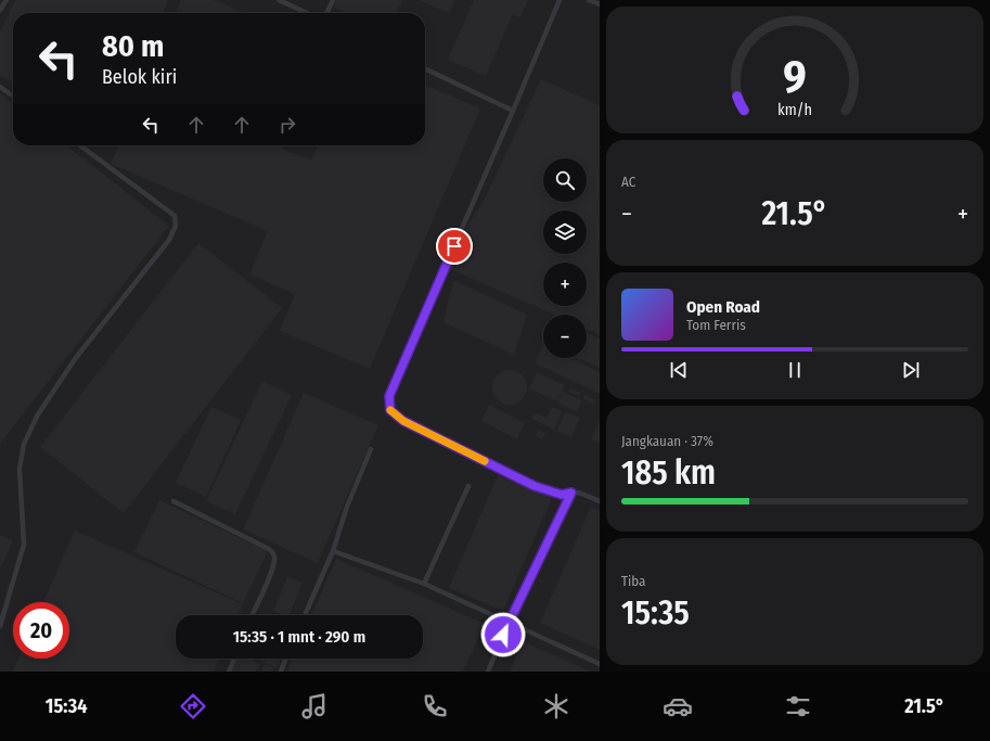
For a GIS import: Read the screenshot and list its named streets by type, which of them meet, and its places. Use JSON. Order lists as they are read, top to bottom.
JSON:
{
  "page": {
    "turn": ["80 m", "Belok kiri"],
    "tile": [
      "AC",
      ["Jangkauan · 37%", "185 km"],
      ["Tiba", "15:35"]
    ],
    "map_buttons": ["+", "−"],
    "heat": ["−", "21.5°", "+"],
    "song": ["Open Road", "Tom Ferris"],
    "limit": "20",
    "trip": "15:35 · 1 mnt · 290 m",
    "tabs": ["15:34", "21.5°"],
    "gauge": ["9", "km/h"]
  }
}
